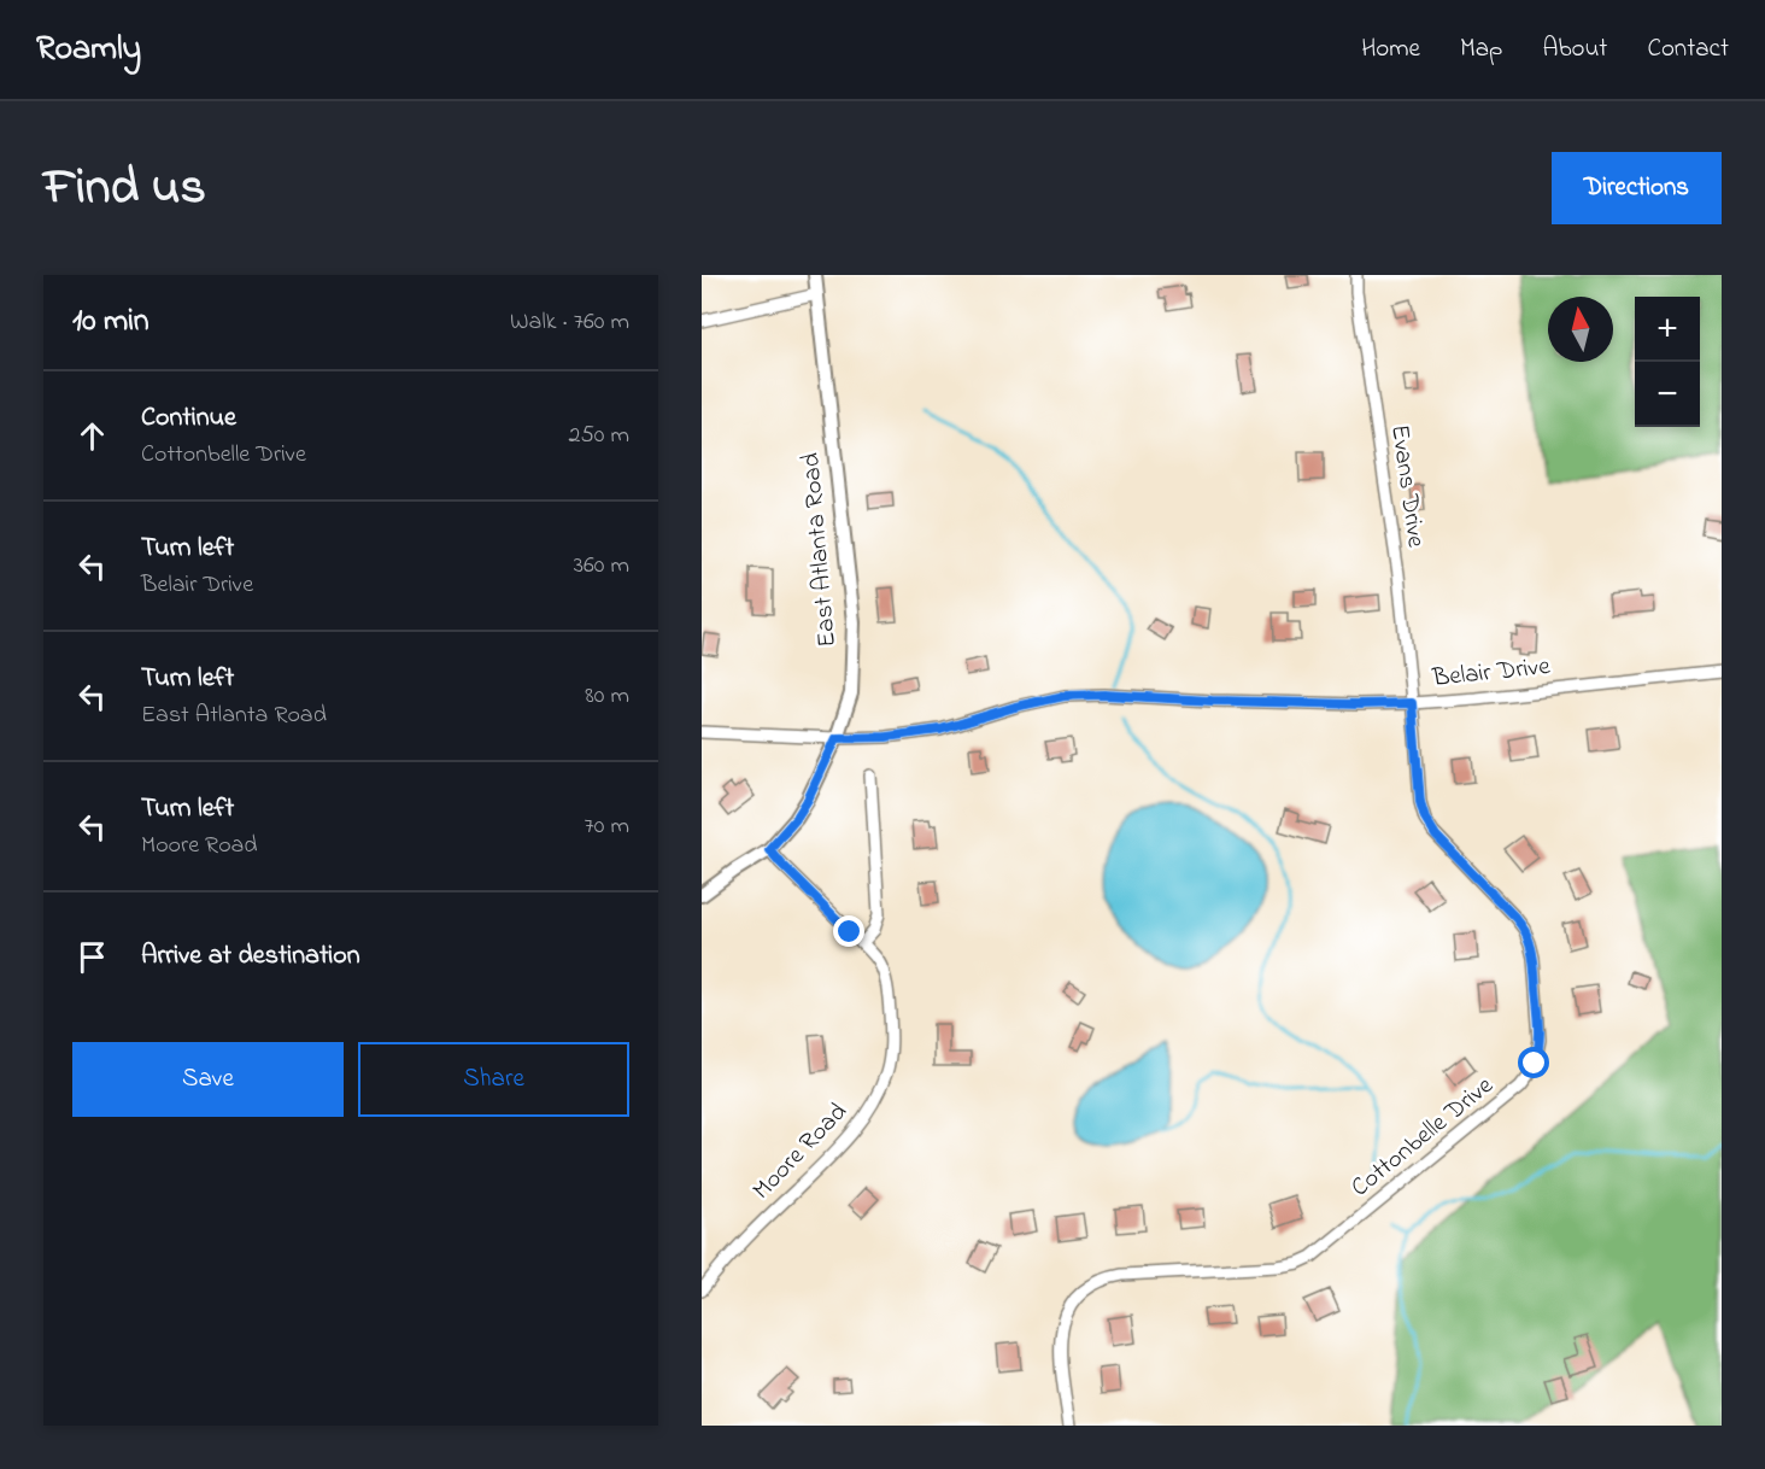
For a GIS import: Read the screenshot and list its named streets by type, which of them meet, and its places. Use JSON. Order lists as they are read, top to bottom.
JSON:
{
  "streets": {
    "street": [
      "Evans Drive",
      "East Atlanta Road",
      "Belair Drive",
      "Cottonbelle Drive",
      "Moore Road"
    ]
  },
  "crossings": [
    ["Evans Drive", "Belair Drive"],
    ["Evans Drive", "Cottonbelle Drive"],
    ["East Atlanta Road", "Belair Drive"],
    ["East Atlanta Road", "Moore Road"],
    ["Belair Drive", "Cottonbelle Drive"]
  ],
  "north": "top",
  "page": {
    "header": "Roamly",
    "nav": [
      "Home",
      "Map",
      "About",
      "Contact"
    ],
    "title": "Find us",
    "buttons": [
      "Directions",
      ["Save", "Share"]
    ],
    "heading": ["10 min", "Walk · 760 m"],
    "map_buttons": ["+", "−"],
    "list": [
      ["Continue", "Cottonbelle Drive", "250 m"],
      ["Turn left", "Belair Drive", "360 m"],
      ["Turn left", "East Atlanta Road", "80 m"],
      ["Turn left", "Moore Road", "70 m"],
      "Arrive at destination"
    ]
  }
}
